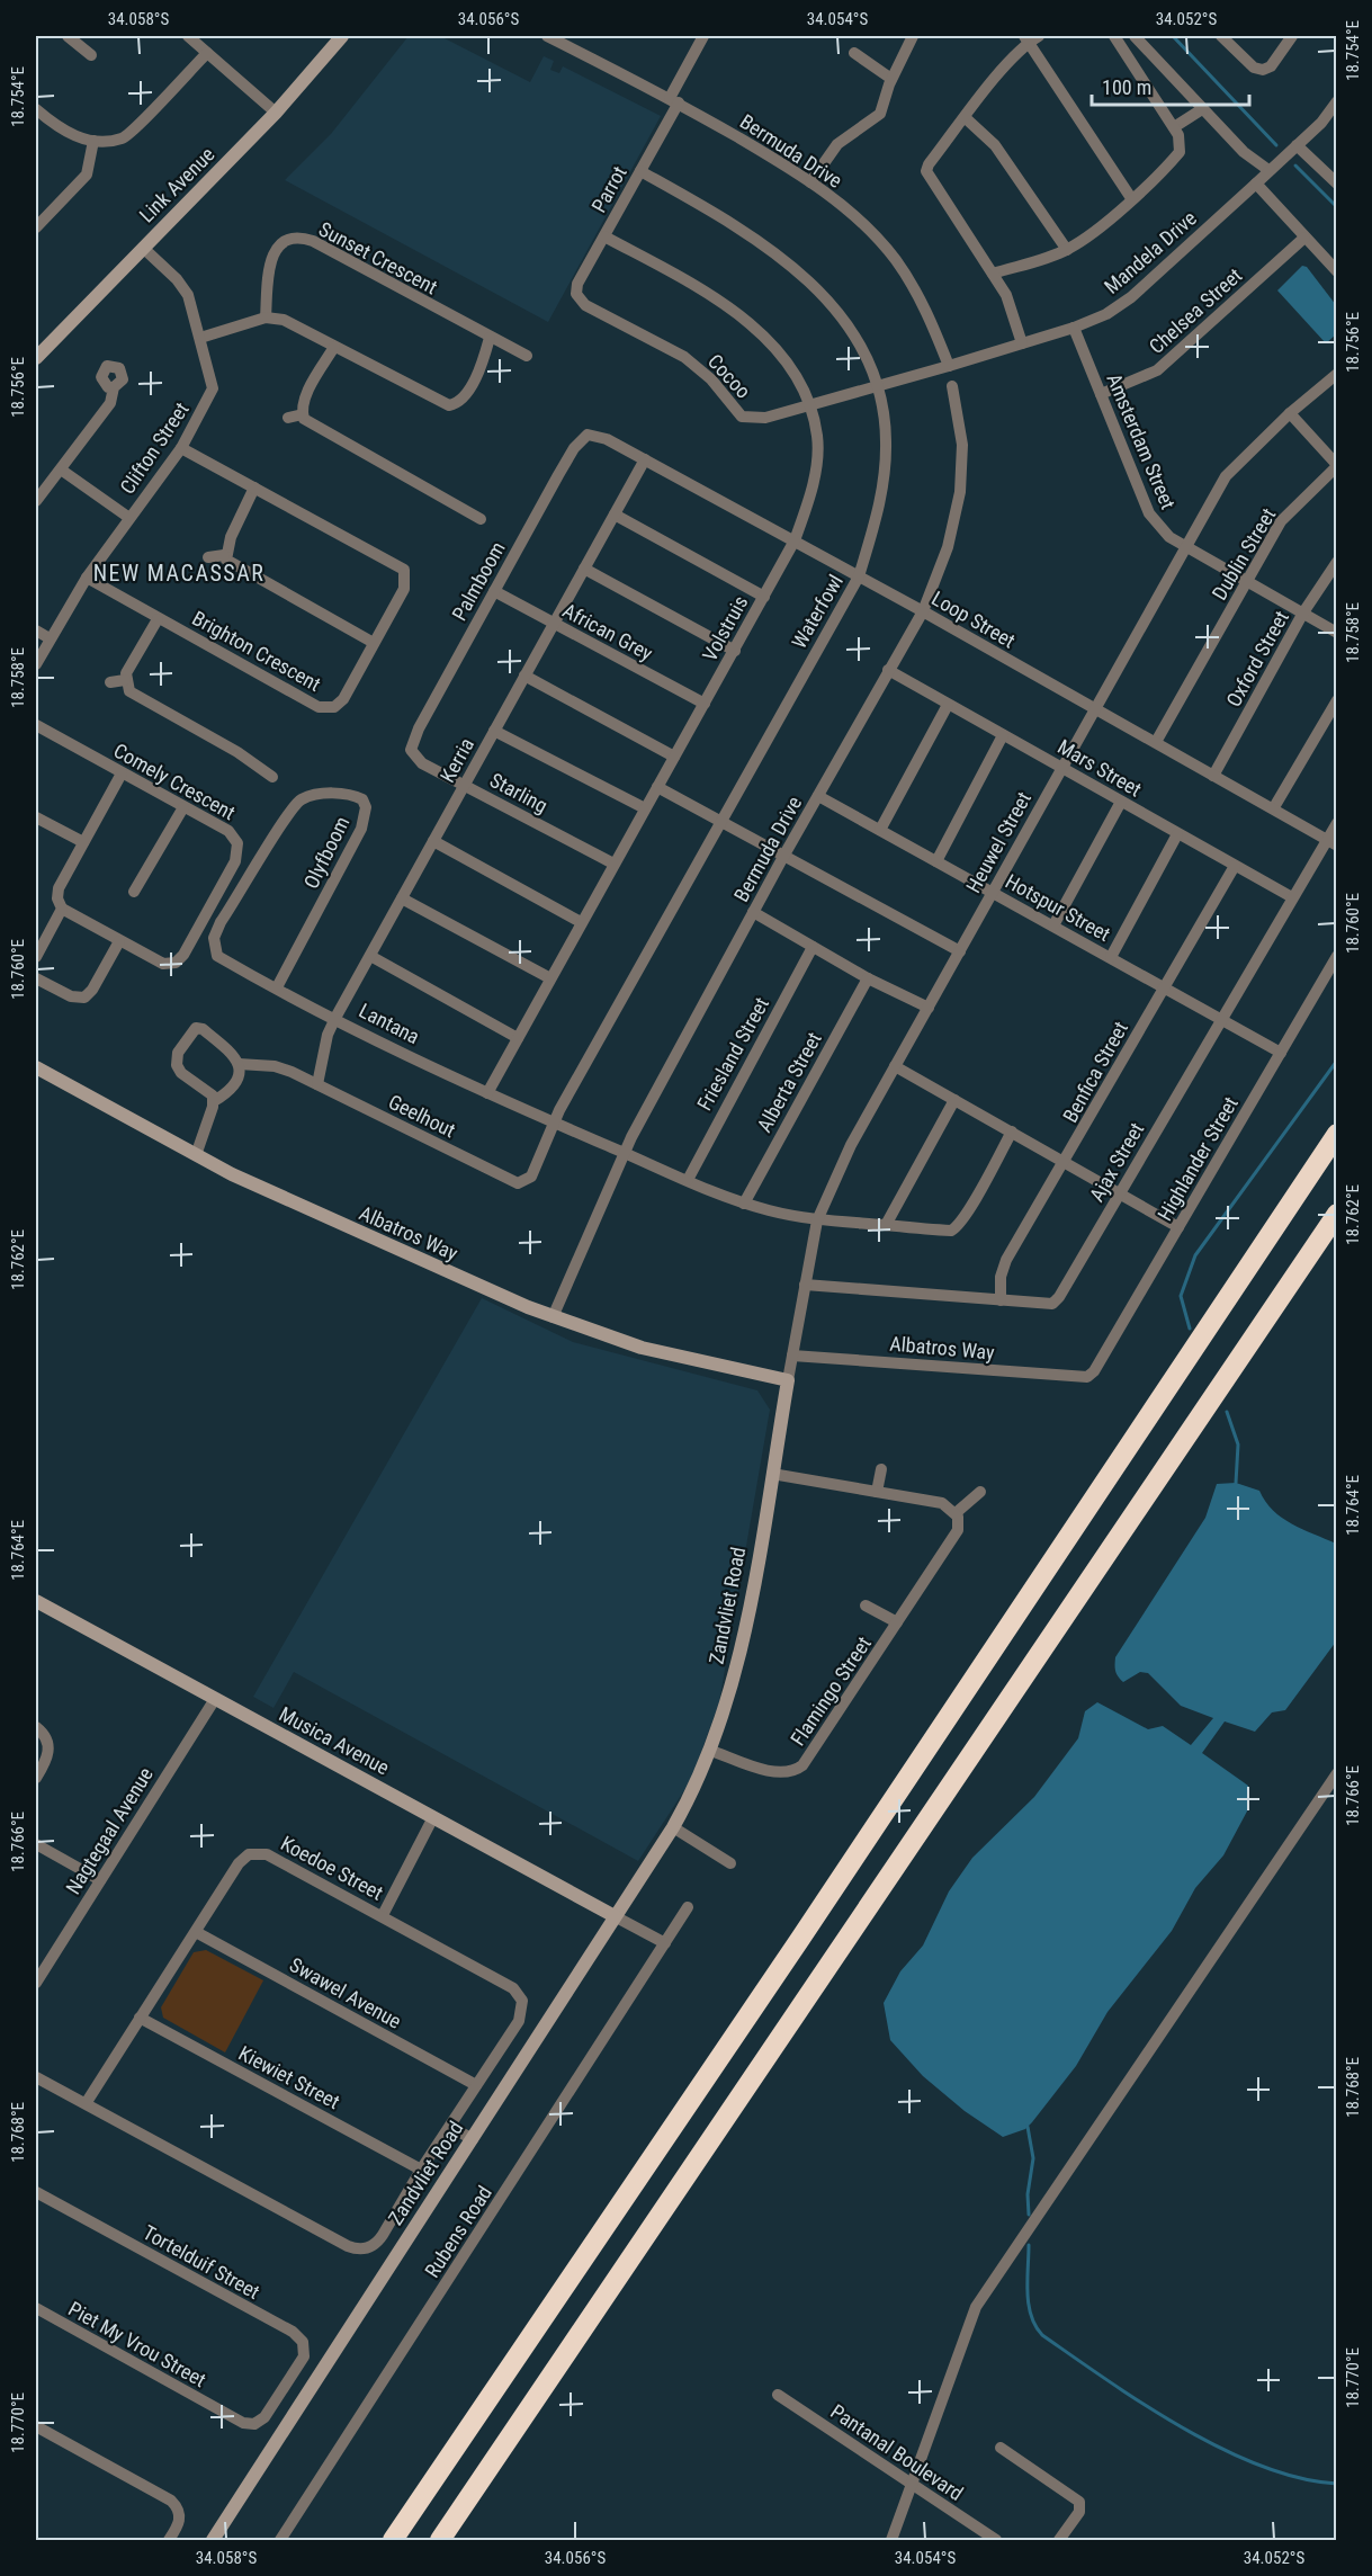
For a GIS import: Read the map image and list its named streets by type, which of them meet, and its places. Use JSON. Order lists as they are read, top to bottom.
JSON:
{
  "streets": {
    "street": [
      "Bermuda Drive",
      "Link Avenue",
      "Parrot",
      "Mandela Drive",
      "Sunset Crescent",
      "Chelsea Street",
      "Cocoo",
      "Amsterdam Street",
      "Clifton Street",
      "Dublin Street",
      "Palmboom",
      "Waterfowl",
      "Loop Street",
      "Volstruis",
      "African Grey",
      "Brighton Crescent",
      "Oxford Street",
      "Kerria",
      "Mars Street",
      "Comely Crescent",
      "Starling",
      "Heuwel Street",
      "Olyfboom",
      "Hotspur Street",
      "Lantana",
      "Friesland Street",
      "Benfica Street",
      "Alberta Street",
      "Geelhout",
      "Highlander Street",
      "Ajax Street",
      "Albatros Way",
      "Zandvliet Road",
      "Flamingo Street",
      "Musica Avenue",
      "Nagtegaal Avenue",
      "Koedoe Street",
      "Swawel Avenue",
      "Kiewiet Street",
      "Rubens Road",
      "Tortelduif Street",
      "Piet My Vrou Street",
      "Pantanal Boulevard"
    ]
  },
  "crossings": [
    ["Bermuda Drive", "Parrot"],
    ["Bermuda Drive", "Mandela Drive"],
    ["Bermuda Drive", "Cocoo"],
    ["Bermuda Drive", "Loop Street"],
    ["Bermuda Drive", "Mars Street"],
    ["Bermuda Drive", "Hotspur Street"],
    ["Bermuda Drive", "Lantana"],
    ["Bermuda Drive", "Albatros Way"],
    ["Link Avenue", "Clifton Street"],
    ["Parrot", "Cocoo"],
    ["Parrot", "Waterfowl"],
    ["Parrot", "Volstruis"],
    ["Mandela Drive", "Cocoo"],
    ["Mandela Drive", "Amsterdam Street"],
    ["Chelsea Street", "Amsterdam Street"],
    ["Cocoo", "Waterfowl"],
    ["Cocoo", "Volstruis"],
    ["Amsterdam Street", "Dublin Street"],
    ["Amsterdam Street", "Oxford Street"],
    ["Amsterdam Street", "Heuwel Street"],
    ["Clifton Street", "Brighton Crescent"],
    ["Dublin Street", "Loop Street"],
    ["Palmboom", "Loop Street"],
    ["Palmboom", "African Grey"],
    ["Palmboom", "Starling"],
    ["Waterfowl", "Loop Street"],
    ["Waterfowl", "Lantana"],
    ["Waterfowl", "Geelhout"],
    ["Loop Street", "Volstruis"],
    ["Loop Street", "Oxford Street"],
    ["Loop Street", "Kerria"],
    ["Loop Street", "Heuwel Street"],
    ["Loop Street", "Ajax Street"],
    ["Volstruis", "African Grey"],
    ["Volstruis", "Starling"],
    ["Volstruis", "Lantana"],
    ["African Grey", "Kerria"],
    ["Kerria", "Starling"],
    ["Kerria", "Lantana"],
    ["Kerria", "Geelhout"],
    ["Mars Street", "Heuwel Street"],
    ["Mars Street", "Benfica Street"],
    ["Mars Street", "Ajax Street"],
    ["Heuwel Street", "Hotspur Street"],
    ["Heuwel Street", "Lantana"],
    ["Heuwel Street", "Ajax Street"],
    ["Heuwel Street", "Albatros Way"],
    ["Heuwel Street", "Zandvliet Road"],
    ["Olyfboom", "Lantana"],
    ["Hotspur Street", "Benfica Street"],
    ["Hotspur Street", "Highlander Street"],
    ["Hotspur Street", "Ajax Street"],
    ["Lantana", "Friesland Street"],
    ["Lantana", "Alberta Street"],
    ["Lantana", "Geelhout"],
    ["Benfica Street", "Ajax Street"],
    ["Highlander Street", "Albatros Way"],
    ["Albatros Way", "Zandvliet Road"],
    ["Zandvliet Road", "Flamingo Street"],
    ["Zandvliet Road", "Musica Avenue"],
    ["Musica Avenue", "Nagtegaal Avenue"],
    ["Koedoe Street", "Swawel Avenue"],
    ["Koedoe Street", "Kiewiet Street"],
    ["Tortelduif Street", "Piet My Vrou Street"]
  ],
  "districts": ["NEW MACASSAR"],
  "scale_bar": "100 m",
  "coordinates": [
    "34.058°S",
    "34.056°S",
    "34.054°S",
    "34.052°S",
    "18.754°E",
    "18.756°E",
    "18.758°E",
    "18.760°E",
    "18.762°E",
    "18.764°E",
    "18.766°E",
    "18.768°E",
    "18.770°E"
  ]
}
